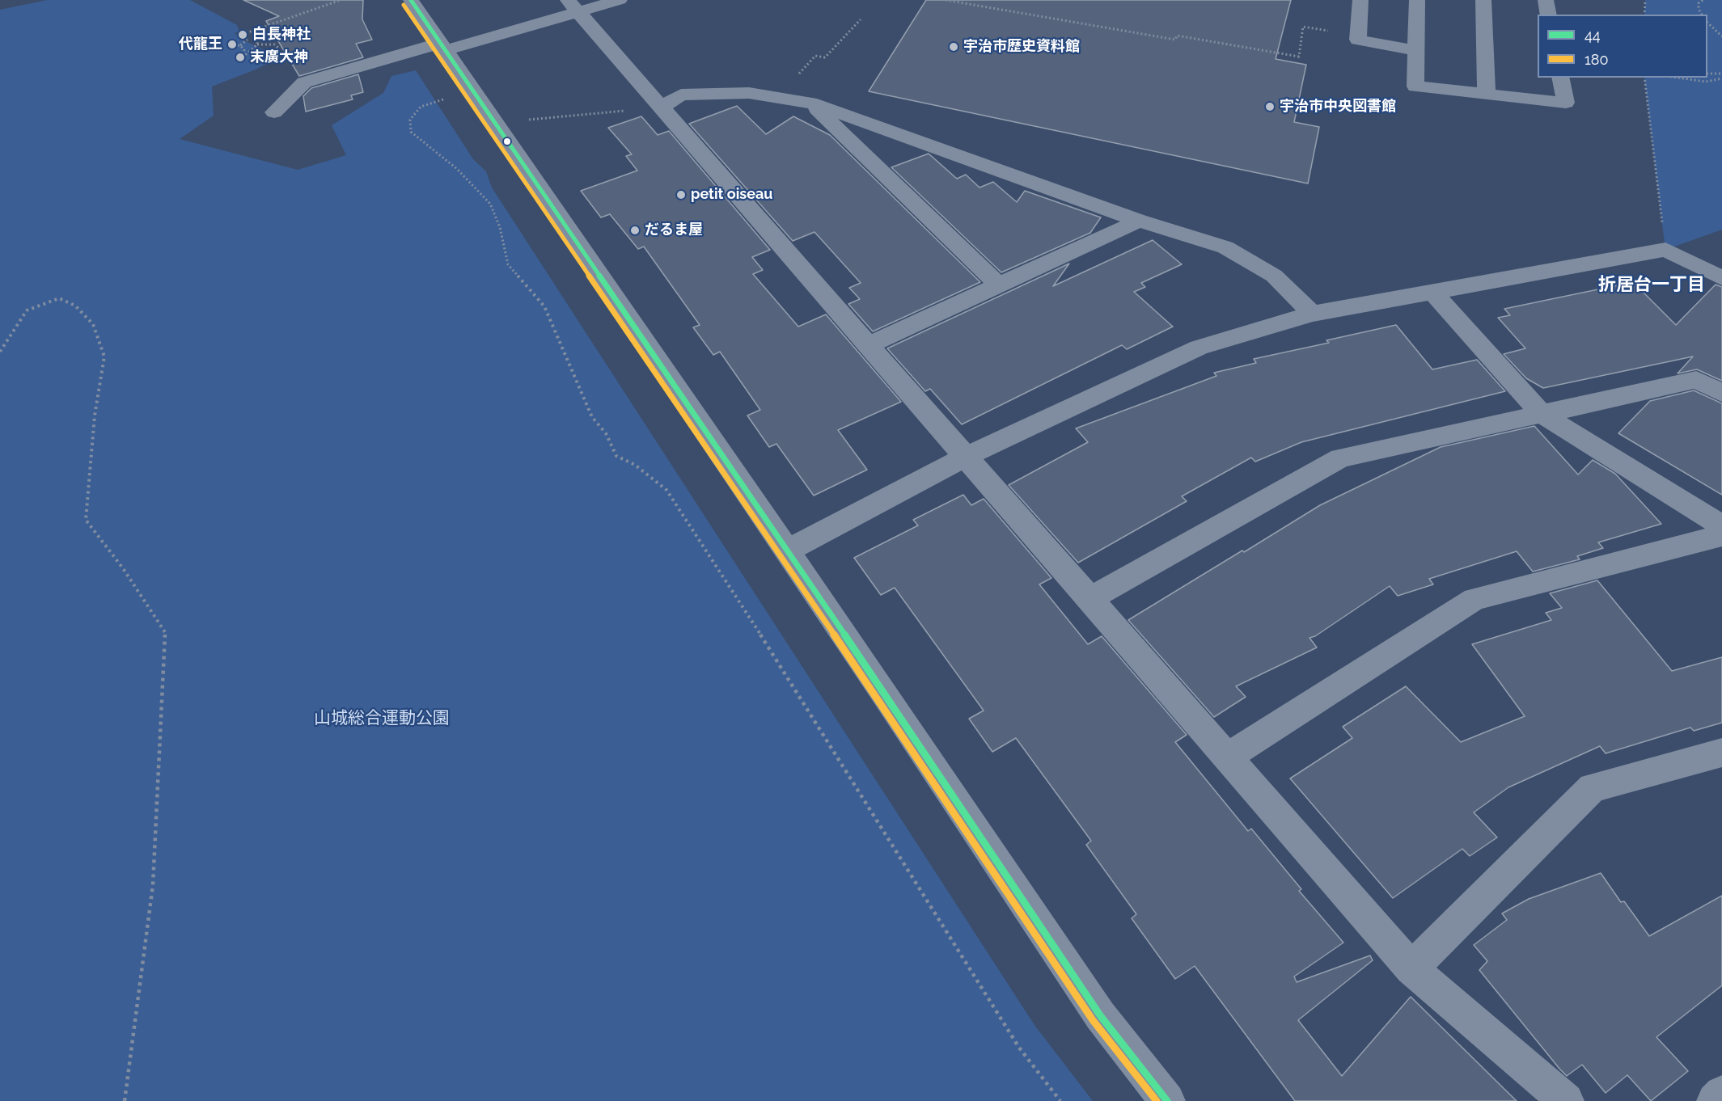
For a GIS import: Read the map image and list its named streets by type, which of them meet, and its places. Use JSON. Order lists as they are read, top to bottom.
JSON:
{
  "districts": ["折居台一丁目"],
  "parks": ["山城総合運動公園"],
  "places": [
    "白長神社",
    "代龍王",
    "宇治市歴史資料館",
    "末廣大神",
    "宇治市中央図書館",
    "petit oiseau",
    "だるま屋"
  ],
  "lines": ["transit line 44", "transit line 180"],
  "legend": ["44", "180"]
}
